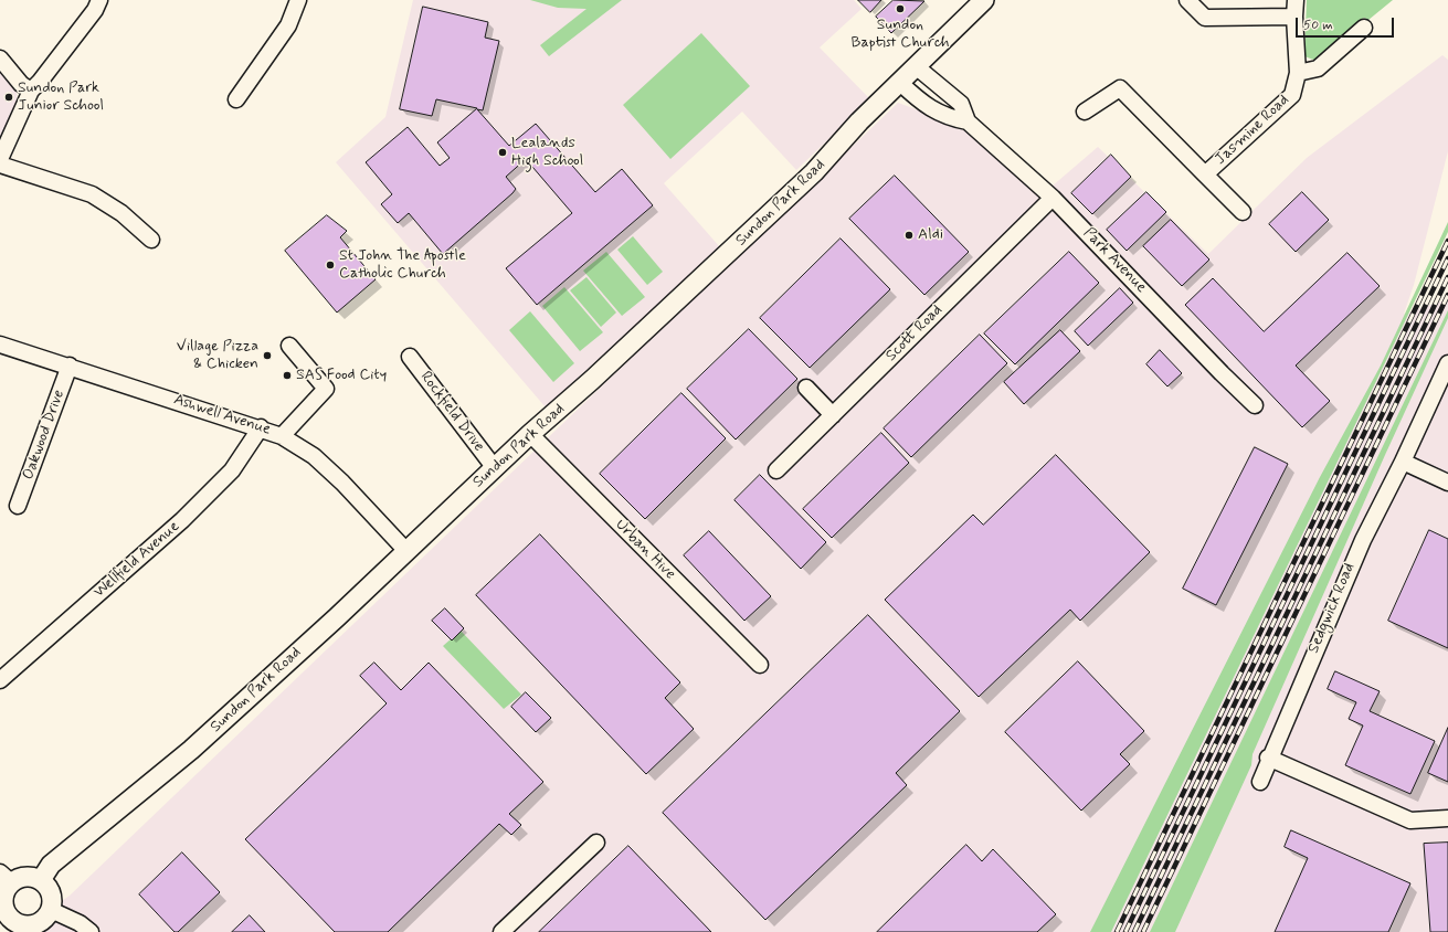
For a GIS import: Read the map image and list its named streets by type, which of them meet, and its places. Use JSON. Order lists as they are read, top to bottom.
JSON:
{
  "streets": {
    "street": [
      "Jasmine Road",
      "Sundon Park Road",
      "Park Avenue",
      "Scott Road",
      "Rockfield Drive",
      "Ashwell Avenue",
      "Oakwood Drive",
      "Urban Hive",
      "Wellfield Avenue",
      "Sedgwick Road"
    ]
  },
  "crossings": [
    ["Sundon Park Road", "Park Avenue"],
    ["Sundon Park Road", "Rockfield Drive"],
    ["Sundon Park Road", "Ashwell Avenue"],
    ["Sundon Park Road", "Urban Hive"],
    ["Park Avenue", "Scott Road"],
    ["Ashwell Avenue", "Oakwood Drive"],
    ["Ashwell Avenue", "Wellfield Avenue"]
  ],
  "places": [
    "Sundon Baptist Church",
    "Sundon Park Junior School",
    "Lealands High School",
    "Aldi",
    "St John The Apostle Catholic Church",
    "Village Pizza & Chicken",
    "SAS Food City"
  ],
  "scale_bar": "50 m"
}
